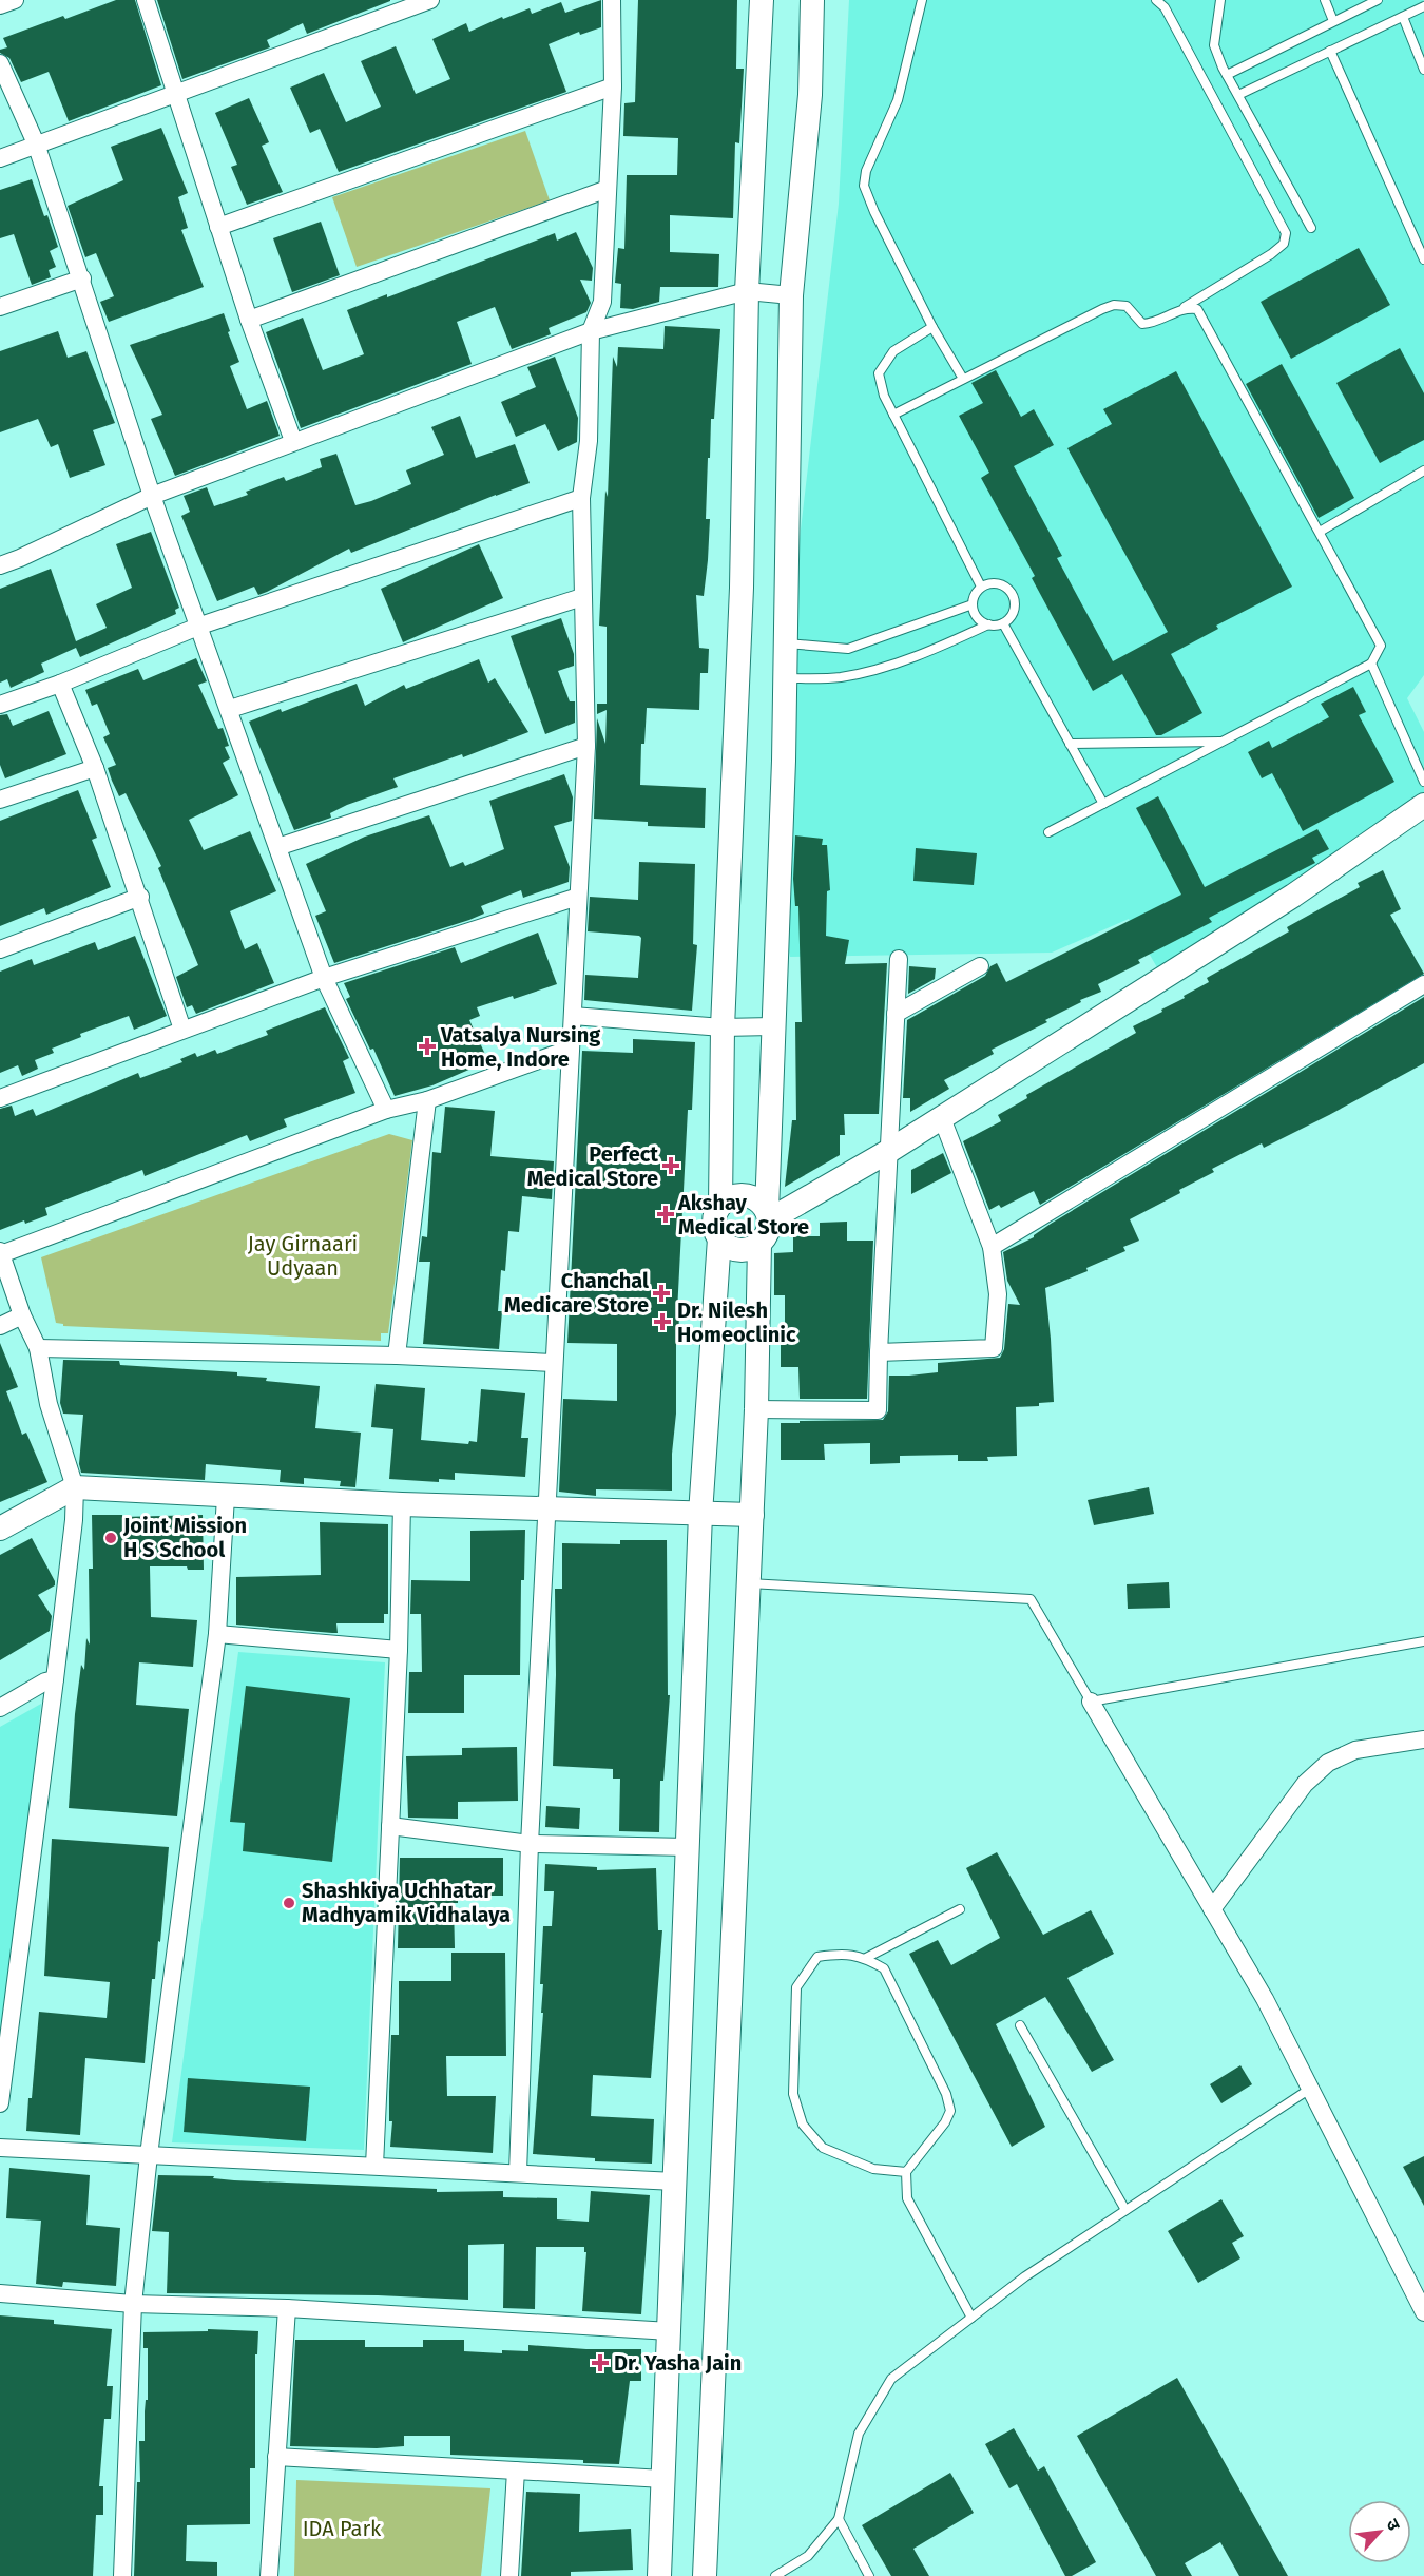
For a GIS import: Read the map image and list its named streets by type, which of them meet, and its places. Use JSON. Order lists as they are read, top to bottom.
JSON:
{
  "parks": ["Jay Girnaari Udyaan", "IDA Park"],
  "places": {
    "health": [
      "Vatsalya Nursing Home, Indore",
      "Perfect Medical Store",
      "Akshay Medical Store",
      "Chanchal Medicare Store",
      "Dr. Nilesh Homeoclinic",
      "Dr. Yasha Jain"
    ],
    "other": ["Joint Mission H S School", "Shashkiya Uchhatar Madhyamik Vidhalaya"]
  },
  "north": "top right"
}
